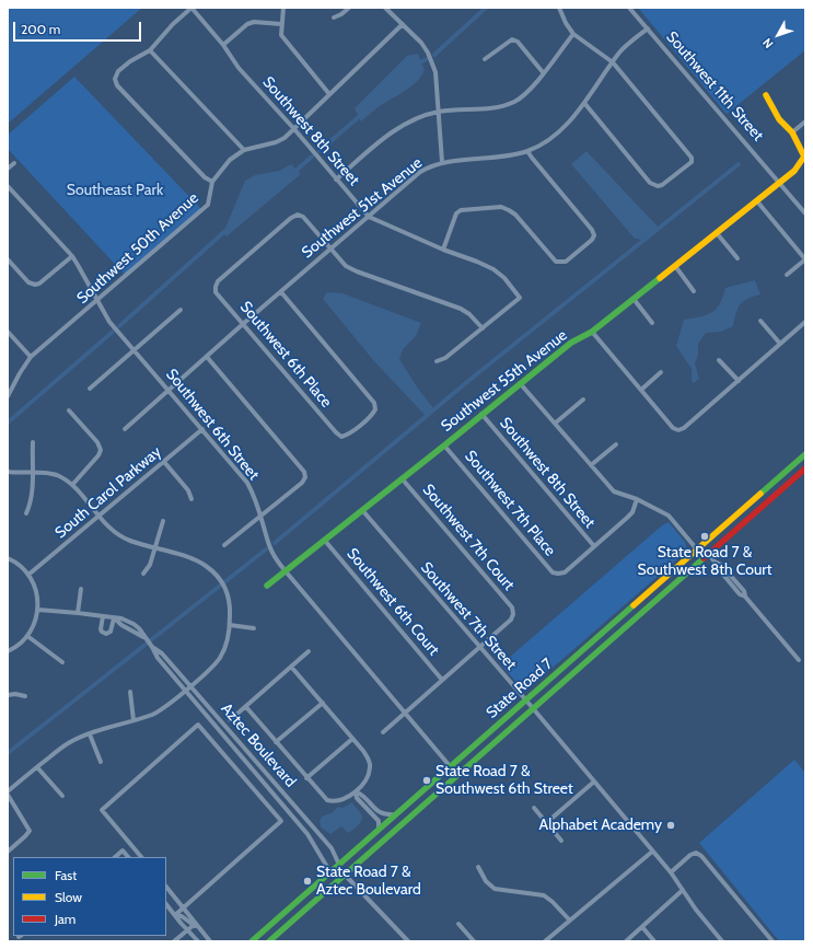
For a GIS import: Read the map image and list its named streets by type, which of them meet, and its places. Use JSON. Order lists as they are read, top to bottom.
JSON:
{
  "streets": {
    "main road": ["Southwest 11th Street", "Southwest 55th Avenue", "State Road 7"],
    "street": [
      "Southwest 8th Street",
      "Southwest 51st Avenue",
      "Southwest 50th Avenue",
      "Southwest 6th Place",
      "Southwest 6th Street",
      "South Carol Parkway",
      "Southwest 7th Place",
      "Southwest 7th Court",
      "Southwest 6th Court",
      "Southwest 7th Street",
      "Aztec Boulevard"
    ]
  },
  "crossings": [
    ["Southwest 11th Street", "Southwest 51st Avenue"],
    ["Southwest 11th Street", "Southwest 55th Avenue"],
    ["Southwest 8th Street", "Southwest 51st Avenue"],
    ["Southwest 8th Street", "Southwest 50th Avenue"],
    ["Southwest 8th Street", "Southwest 55th Avenue"],
    ["Southwest 8th Street", "Southwest 7th Place"],
    ["Southwest 51st Avenue", "Southwest 6th Place"],
    ["Southwest 51st Avenue", "Southwest 6th Street"],
    ["Southwest 50th Avenue", "Southwest 6th Street"],
    ["Southwest 55th Avenue", "Southwest 6th Street"],
    ["Southwest 55th Avenue", "Southwest 7th Place"],
    ["Southwest 55th Avenue", "Southwest 7th Court"],
    ["Southwest 55th Avenue", "Southwest 6th Court"],
    ["Southwest 55th Avenue", "Southwest 7th Street"],
    ["Southwest 6th Street", "South Carol Parkway"],
    ["Southwest 6th Street", "State Road 7"],
    ["Southwest 7th Court", "Southwest 7th Street"],
    ["Southwest 7th Street", "State Road 7"],
    ["State Road 7", "Aztec Boulevard"]
  ],
  "parks": ["Southeast Park"],
  "places": [
    "State Road 7 & Southwest 8th Court",
    "State Road 7 & Southwest 6th Street",
    "Alphabet Academy",
    "State Road 7 & Aztec Boulevard"
  ],
  "legend": ["Fast", "Slow", "Jam"],
  "scale_bar": "200 m",
  "north": "bottom left"
}
